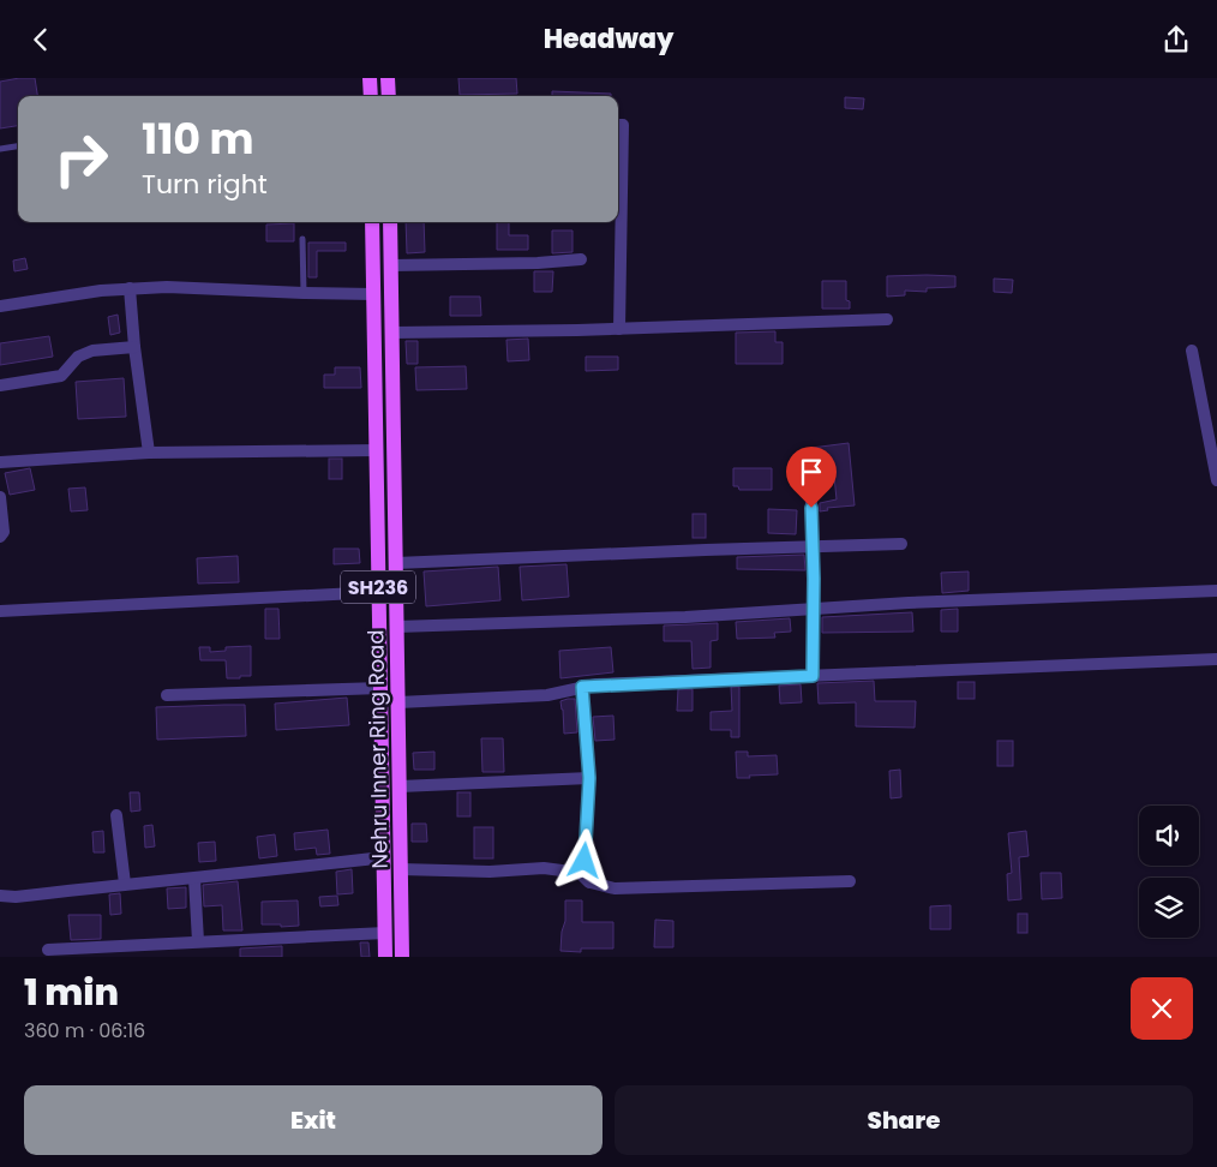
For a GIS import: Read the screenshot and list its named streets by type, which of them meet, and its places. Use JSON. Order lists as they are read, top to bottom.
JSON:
{
  "streets": {
    "main road": ["SH236", "Nehru Inner Ring Road"]
  },
  "page": {
    "header": "Headway",
    "turn": ["110 m", "Turn right"],
    "heading": ["1 min", "360 m · 06:16"],
    "buttons": ["Exit", "Share"]
  }
}
